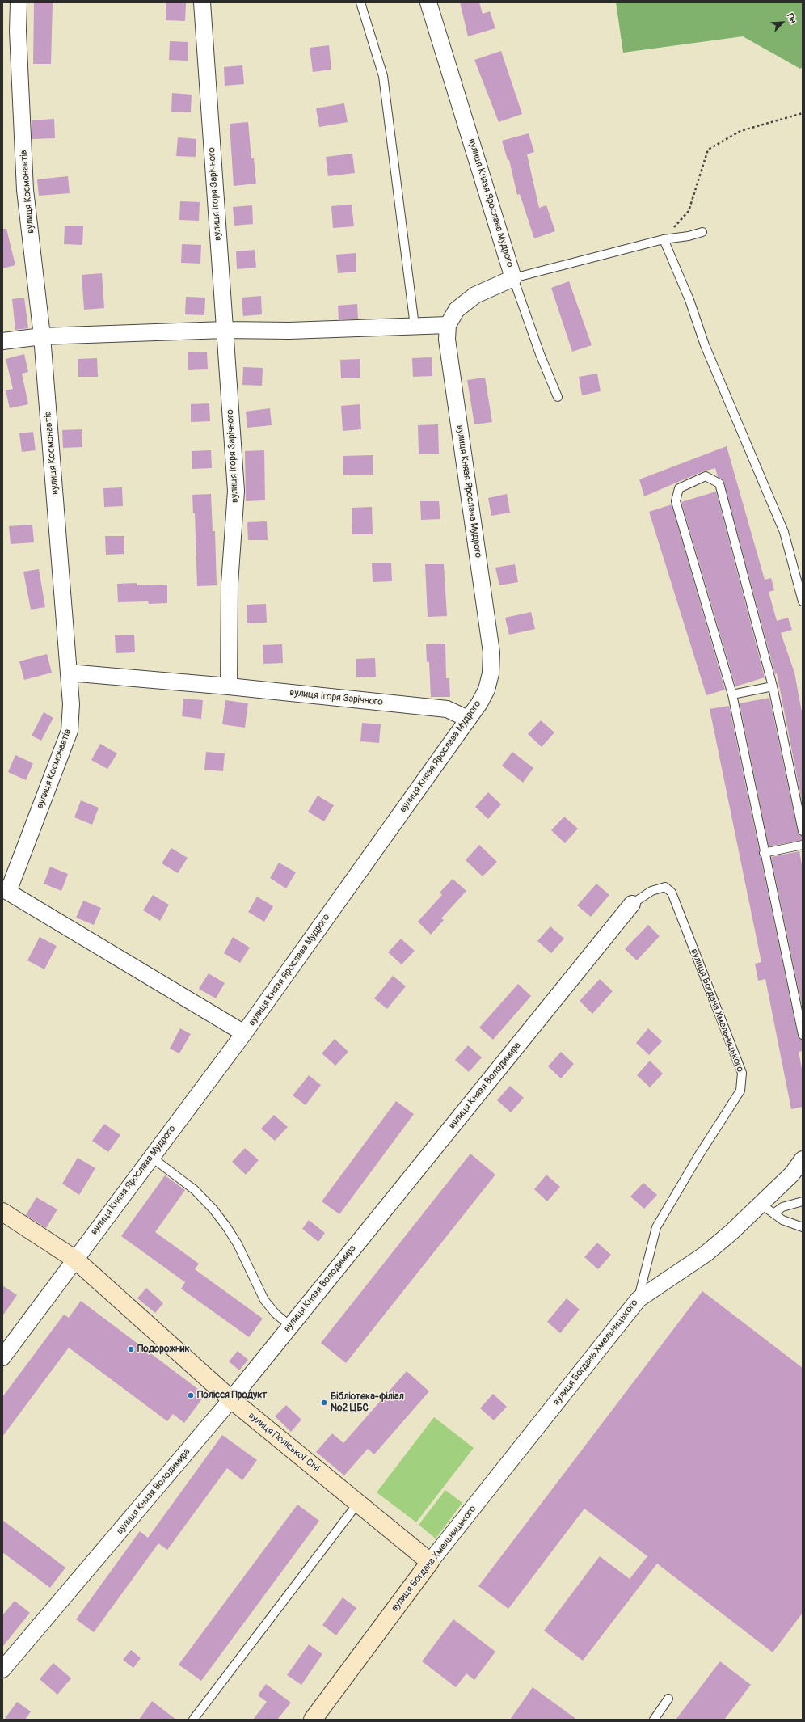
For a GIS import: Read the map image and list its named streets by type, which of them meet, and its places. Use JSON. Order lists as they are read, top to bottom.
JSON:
{
  "streets": {
    "street": [
      "вулиця Космонавтів",
      "вулиця Ігоря Зарічного",
      "вулиця Князя Ярослава Мудрого",
      "вулиця Богдана Хмельницького",
      "вулиця Князя Володимира",
      "вулиця Поліської Січі"
    ]
  },
  "crossings": [
    ["вулиця Ігоря Зарічного", "вулиця Князя Ярослава Мудрого"],
    ["вулиця Князя Ярослава Мудрого", "вулиця Поліської Січі"],
    ["вулиця Богдана Хмельницького", "вулиця Князя Володимира"],
    ["вулиця Богдана Хмельницького", "вулиця Поліської Січі"],
    ["вулиця Князя Володимира", "вулиця Поліської Січі"]
  ],
  "places": ["Подорожник", "Полісся Продукт", "Бібліотека-філіал №2 ЦБС"],
  "north": "top right"
}
